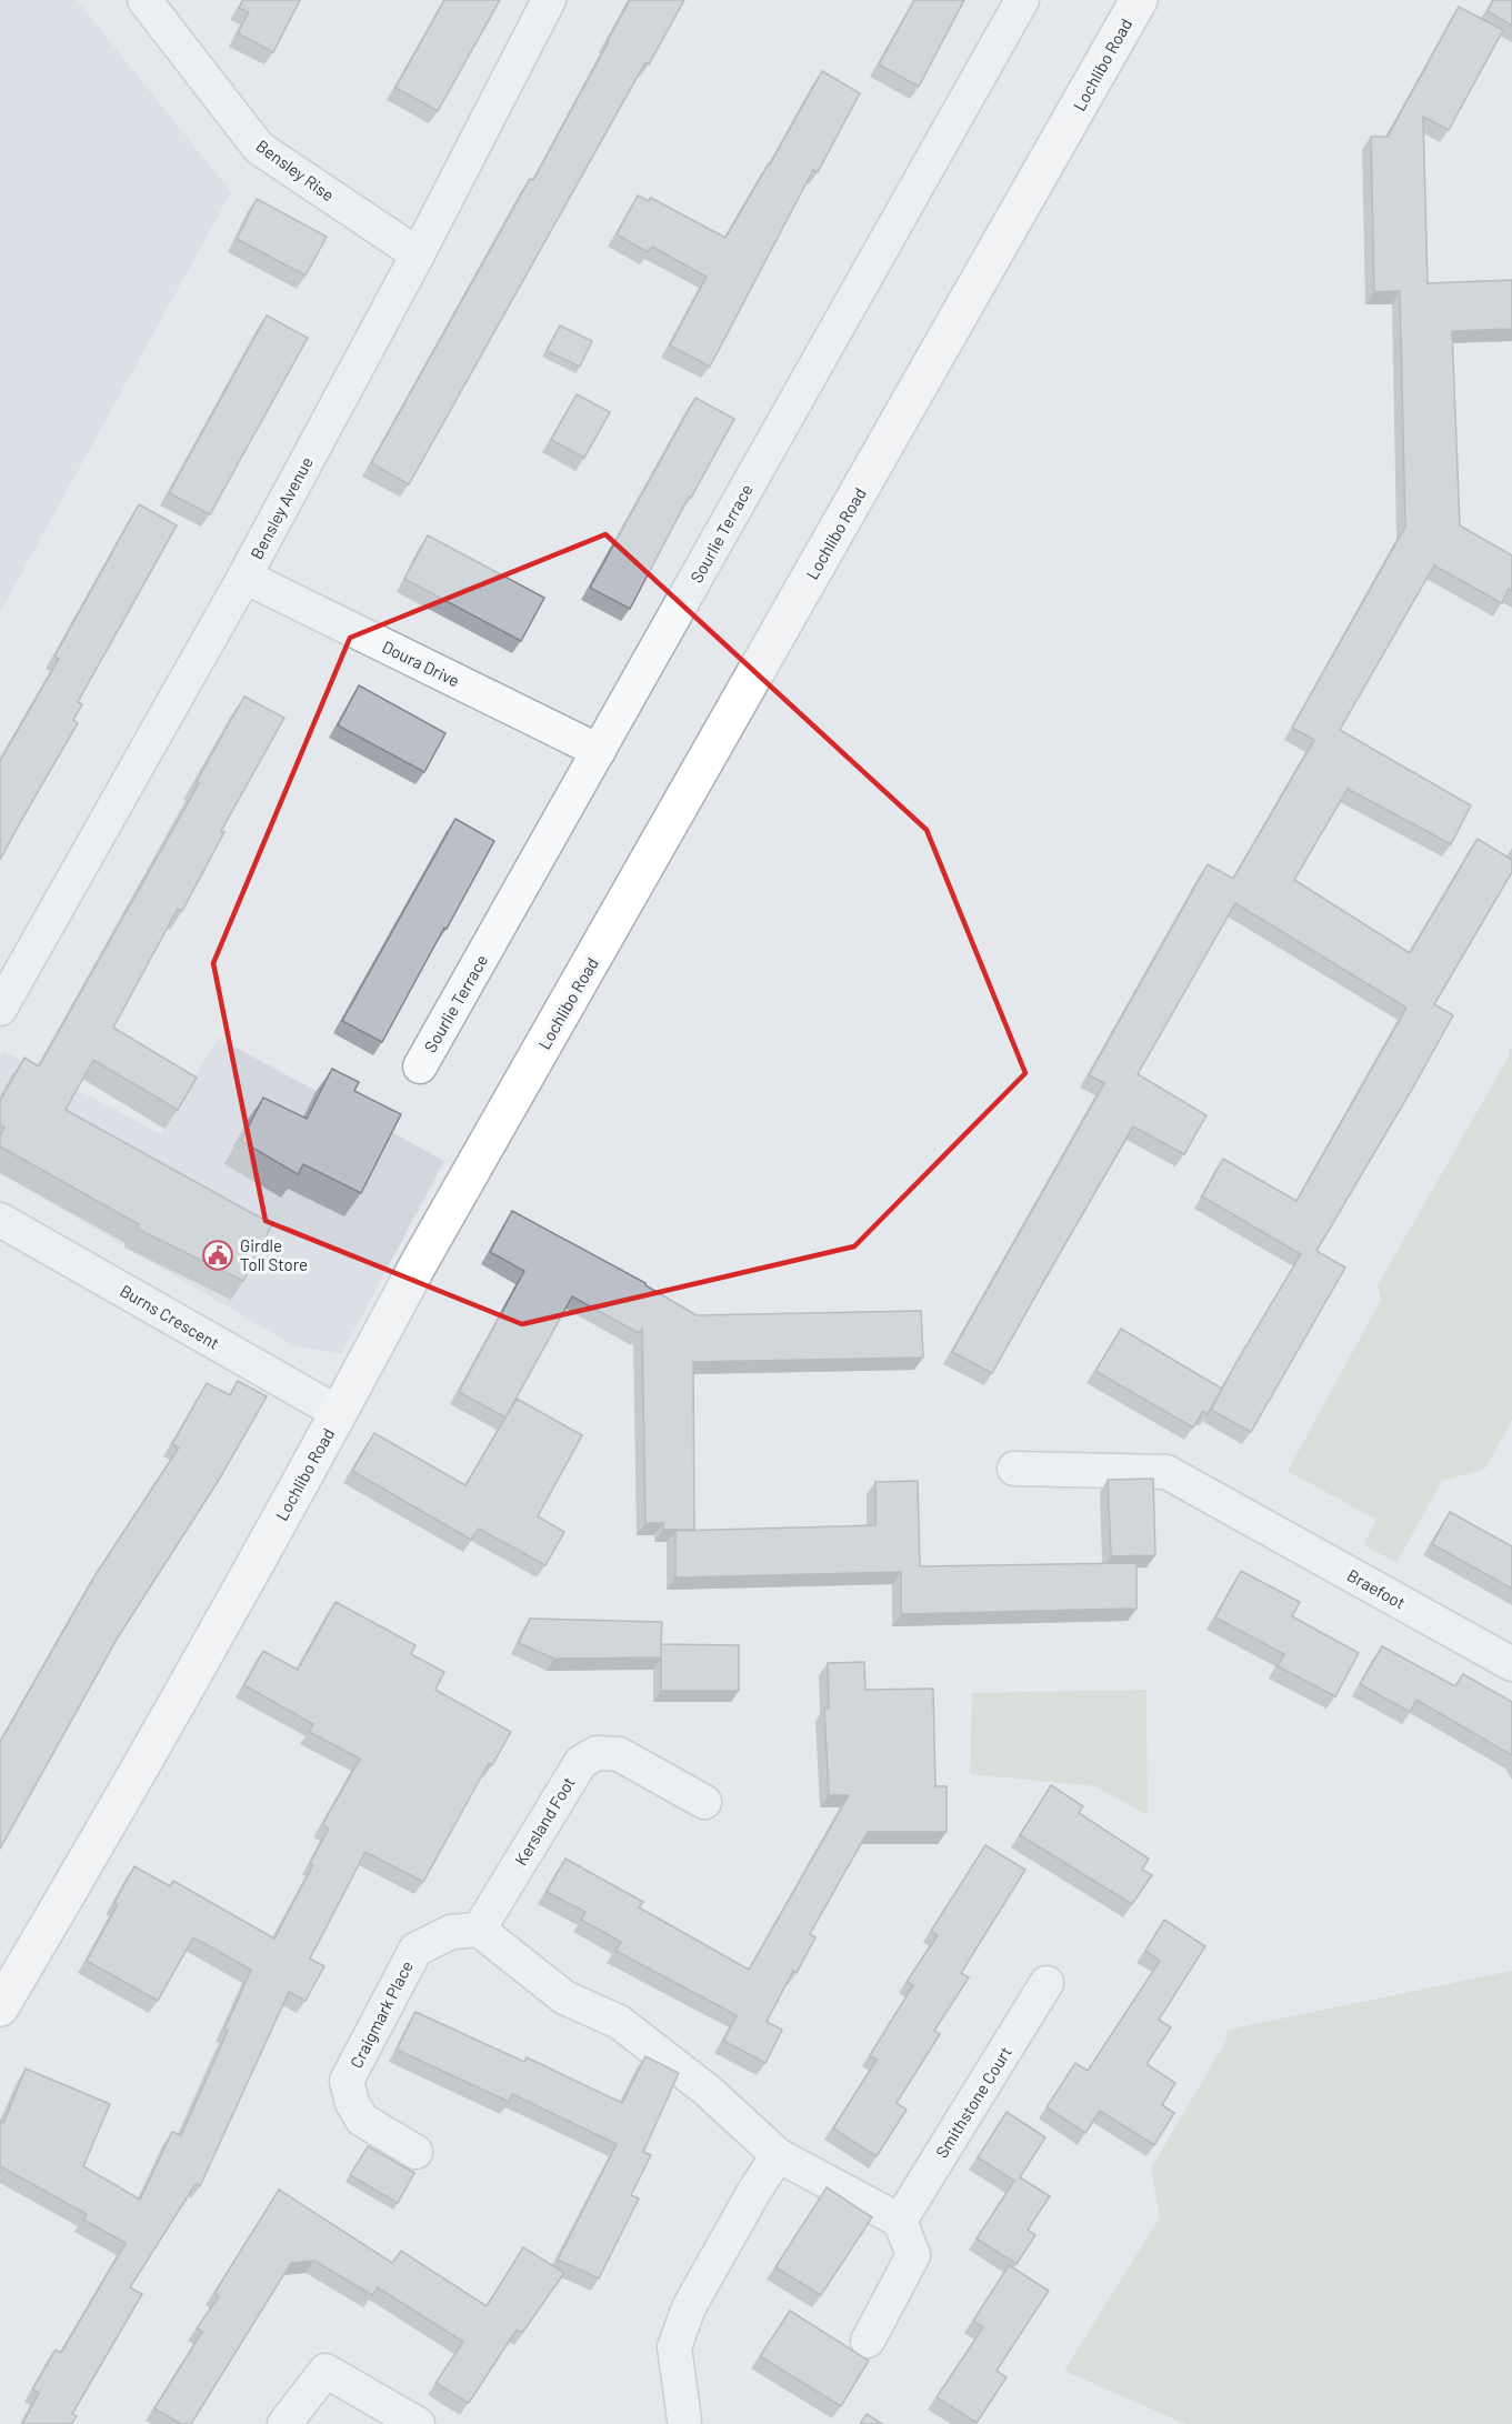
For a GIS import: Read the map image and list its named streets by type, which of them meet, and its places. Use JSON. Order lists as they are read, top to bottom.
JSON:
{
  "streets": {
    "street": [
      "Lochlibo Road",
      "Bensley Rise",
      "Bensley Avenue",
      "Sourlie Terrace",
      "Doura Drive",
      "Burns Crescent",
      "Braefoot",
      "Kersland Foot",
      "Craigmark Place",
      "Smithstone Court"
    ]
  },
  "crossings": [
    ["Lochlibo Road", "Burns Crescent"],
    ["Bensley Rise", "Bensley Avenue"],
    ["Bensley Avenue", "Doura Drive"],
    ["Sourlie Terrace", "Doura Drive"],
    ["Kersland Foot", "Craigmark Place"]
  ],
  "places": {
    "public building": ["Girdle Toll Store"]
  }
}
